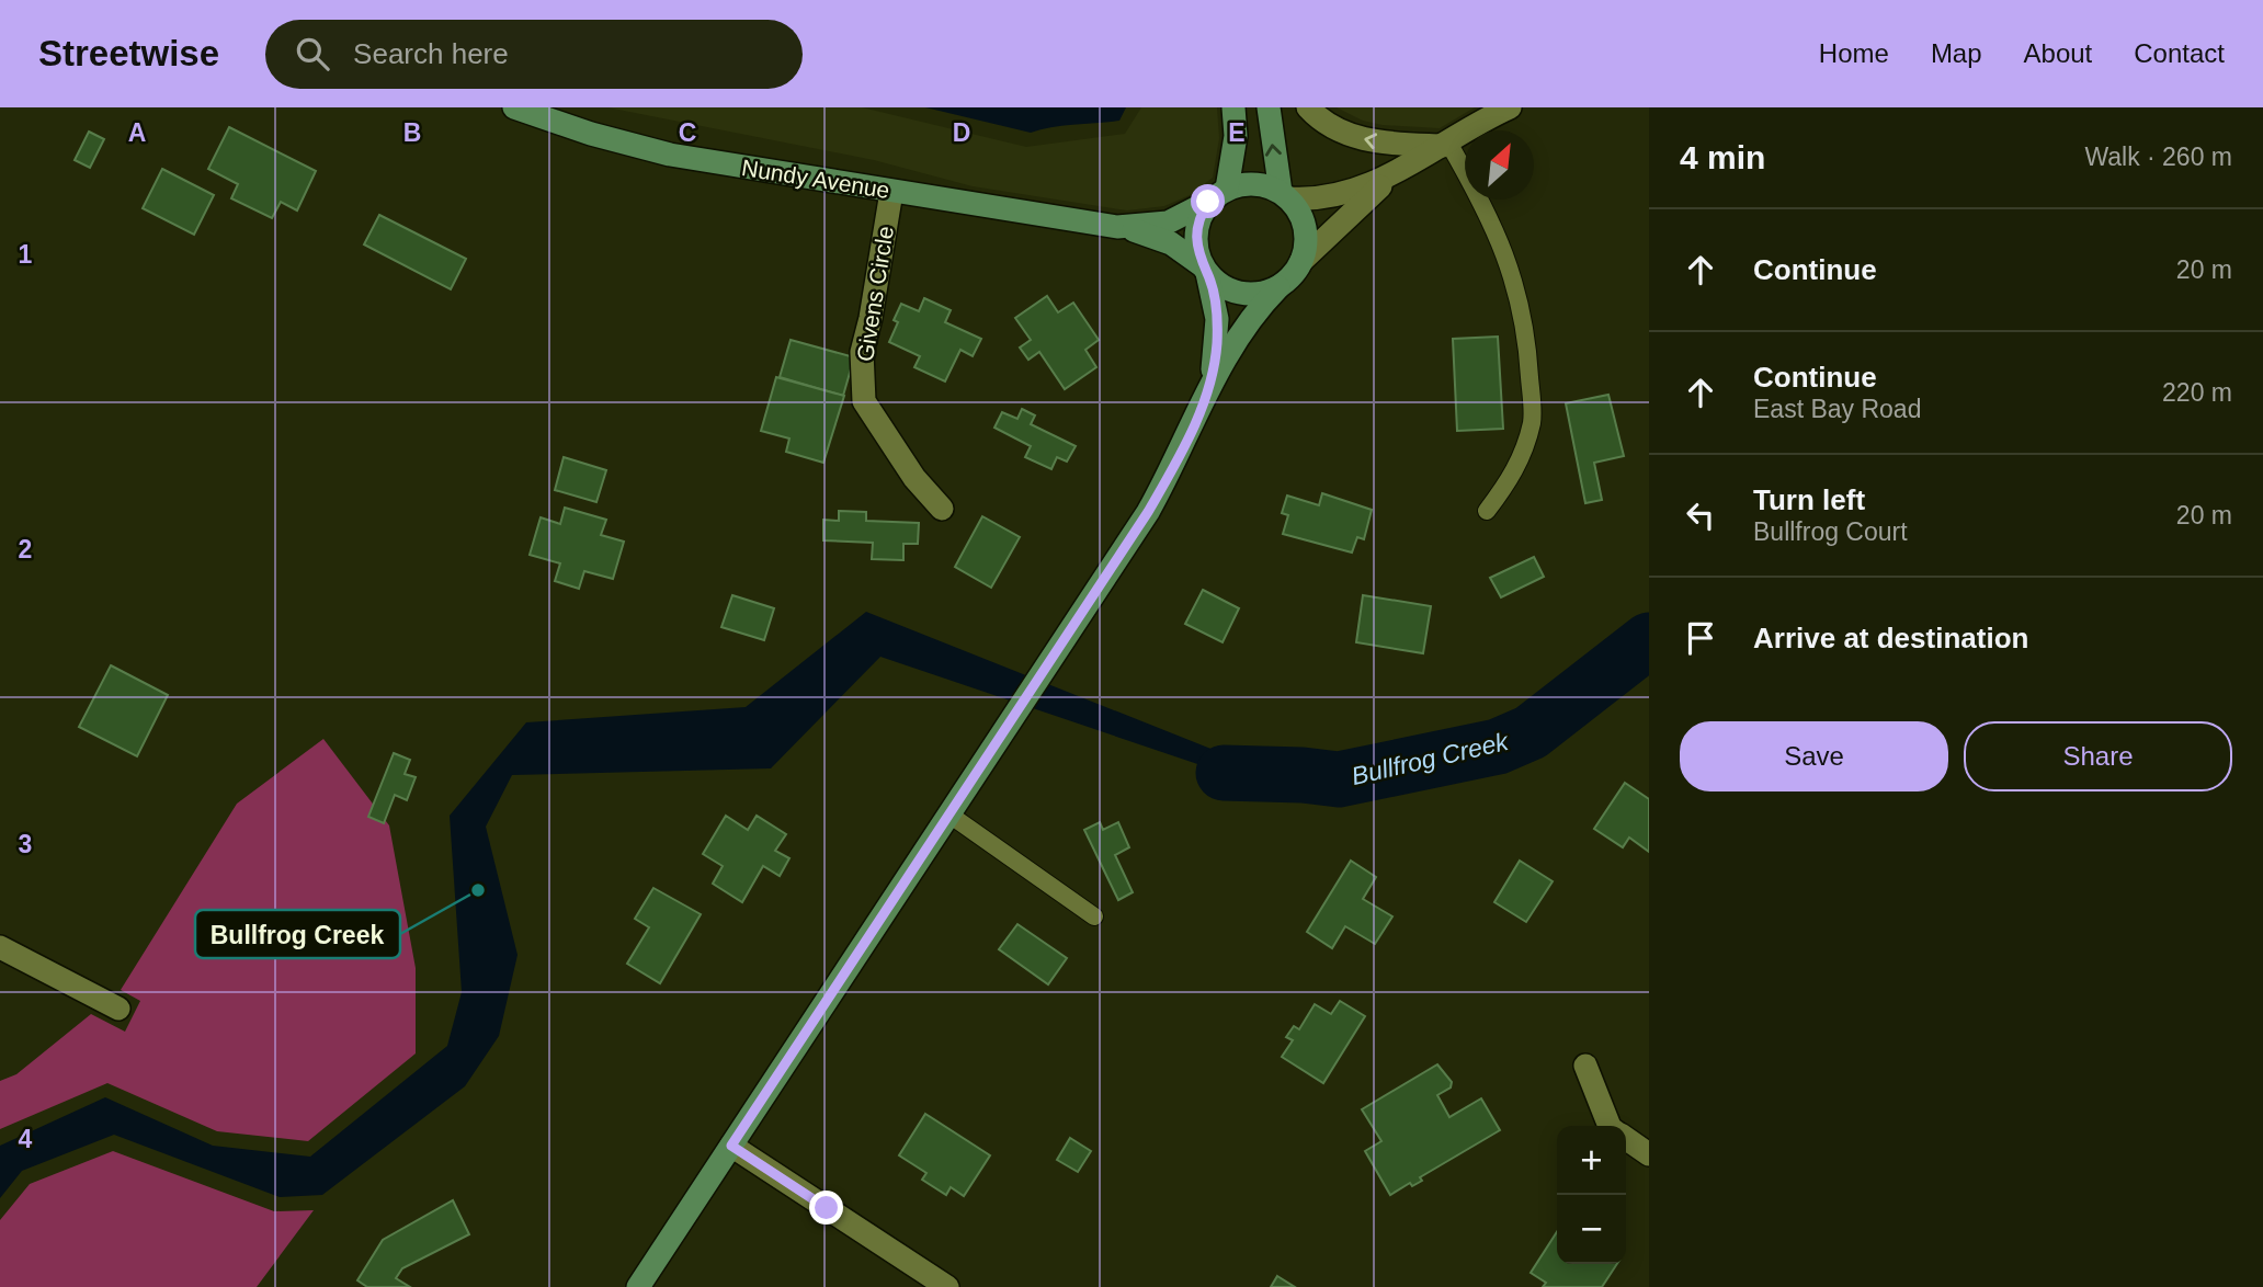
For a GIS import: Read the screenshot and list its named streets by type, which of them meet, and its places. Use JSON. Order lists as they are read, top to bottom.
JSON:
{
  "streets": {
    "street": ["Nundy Avenue", "Givens Circle"]
  },
  "crossings": [
    ["Nundy Avenue", "Givens Circle"]
  ],
  "water": ["Bullfrog Creek"],
  "places": ["Bullfrog Creek"],
  "north": "top right",
  "page": {
    "header": "Streetwise",
    "search": "Search here",
    "nav": [
      "Home",
      "Map",
      "About",
      "Contact"
    ],
    "heading": ["4 min", "Walk · 260 m"],
    "list": [
      ["Continue", "20 m"],
      ["Continue", "East Bay Road", "220 m"],
      ["Turn left", "Bullfrog Court", "20 m"],
      "Arrive at destination"
    ],
    "buttons": ["Save", "Share"],
    "map_buttons": ["+", "−"]
  },
  "grid": {
    "columns": [
      "A",
      "B",
      "C",
      "D",
      "E"
    ],
    "rows": [
      "1",
      "2",
      "3",
      "4"
    ]
  }
}
